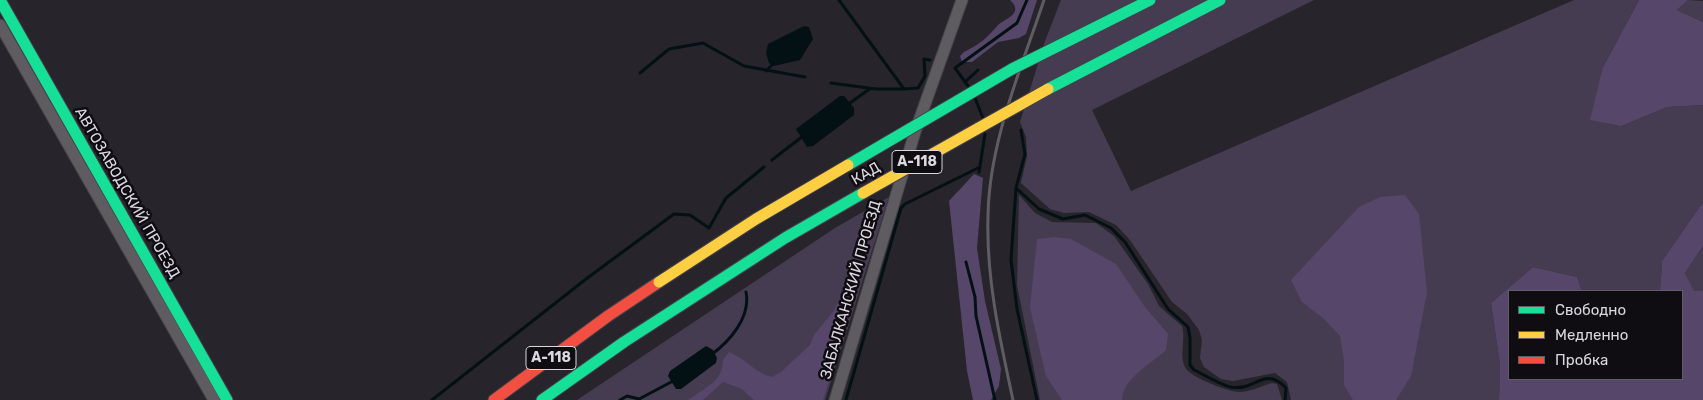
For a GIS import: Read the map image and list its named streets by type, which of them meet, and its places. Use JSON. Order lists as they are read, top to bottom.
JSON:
{
  "streets": {
    "main road": ["А-118", "КАД", "АВТОЗАВОДСКИЙ ПРОЕЗД"],
    "street": ["ЗАБАЛКАНСКИЙ ПРОЕЗД"]
  },
  "legend": ["Свободно", "Медленно", "Пробка"]
}
